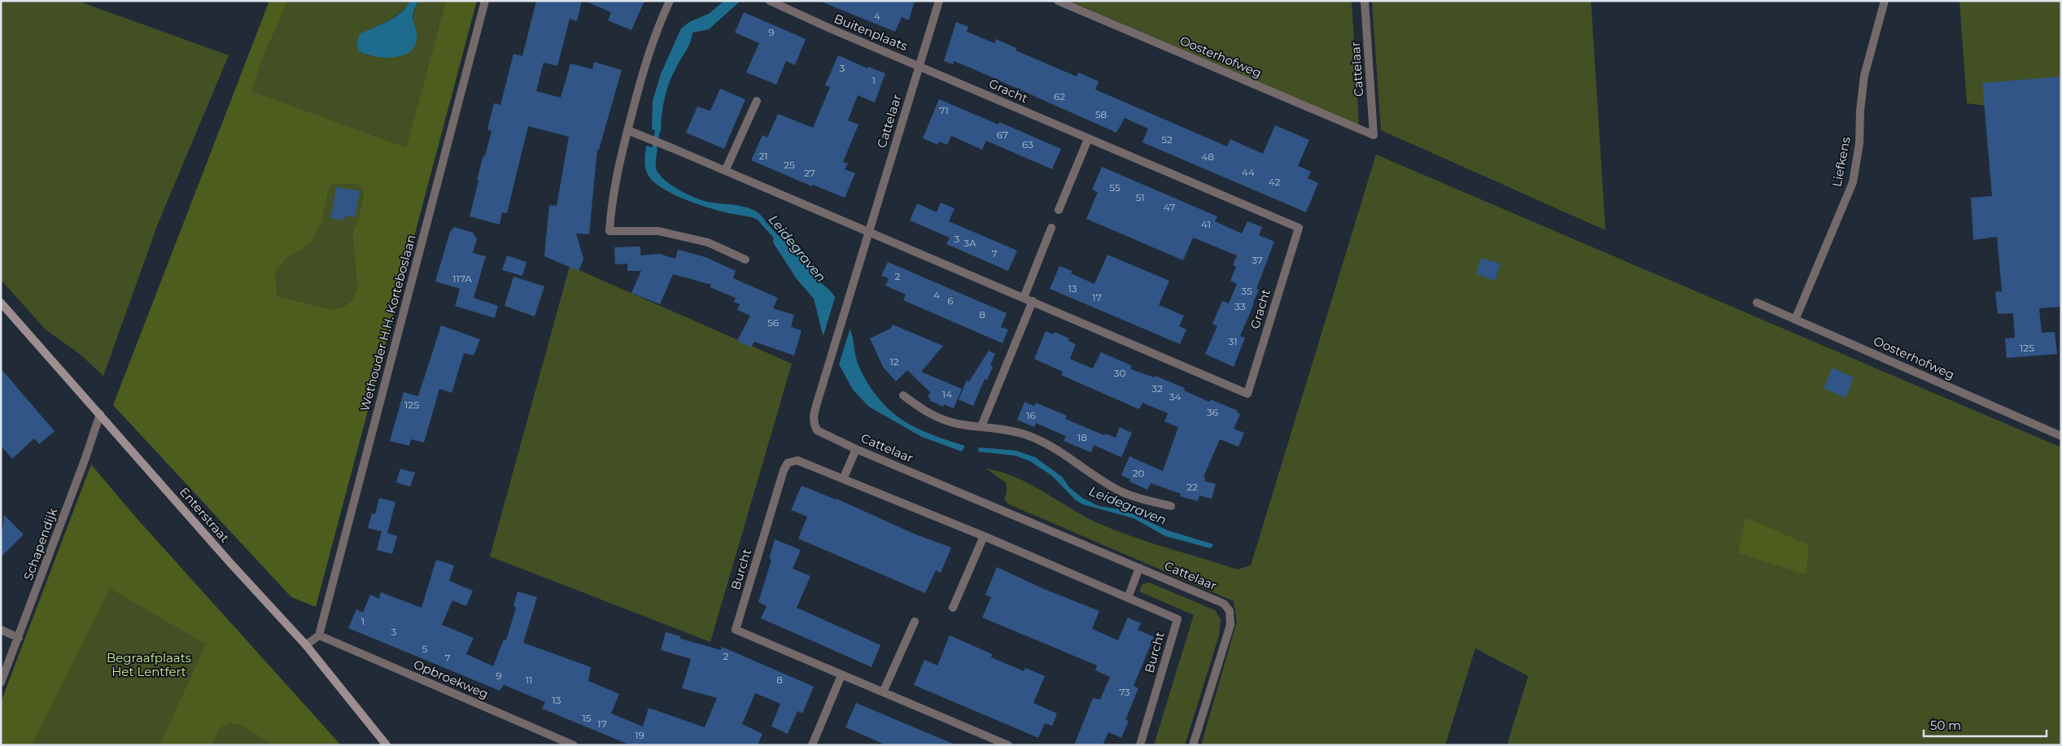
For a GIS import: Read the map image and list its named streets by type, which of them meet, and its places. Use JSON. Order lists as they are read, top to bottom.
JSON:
{
  "streets": {
    "main road": ["Enterstraat"],
    "street": [
      "Buitenplaats",
      "Oosterhofweg",
      "Cattelaar",
      "Gracht",
      "Liefkens",
      "Wethouder H.H. Korteboslaan",
      "Schapendijk",
      "Burcht",
      "Opbroekweg"
    ]
  },
  "crossings": [
    ["Buitenplaats", "Cattelaar"],
    ["Buitenplaats", "Gracht"],
    ["Oosterhofweg", "Cattelaar"],
    ["Oosterhofweg", "Liefkens"],
    ["Cattelaar", "Gracht"],
    ["Wethouder H.H. Korteboslaan", "Opbroekweg"],
    ["Enterstraat", "Schapendijk"]
  ],
  "water": ["Leidegraven"],
  "parks": ["Begraafplaats Het Lentfert"],
  "house_numbers": [
    "4",
    "9",
    "3",
    "1",
    "62",
    "71",
    "58",
    "67",
    "52",
    "63",
    "21",
    "48",
    "25",
    "44",
    "27",
    "42",
    "55",
    "51",
    "47",
    "41",
    "3",
    "3A",
    "7",
    "37",
    "2",
    "117A",
    "13",
    "35",
    "4",
    "17",
    "6",
    "33",
    "8",
    "56",
    "31",
    "125",
    "12",
    "30",
    "32",
    "14",
    "34",
    "125",
    "36",
    "16",
    "18",
    "20",
    "22",
    "1",
    "3",
    "5",
    "2",
    "7",
    "9",
    "11",
    "8",
    "73",
    "13",
    "15",
    "17",
    "19"
  ],
  "scale_bar": "50 m"
}
